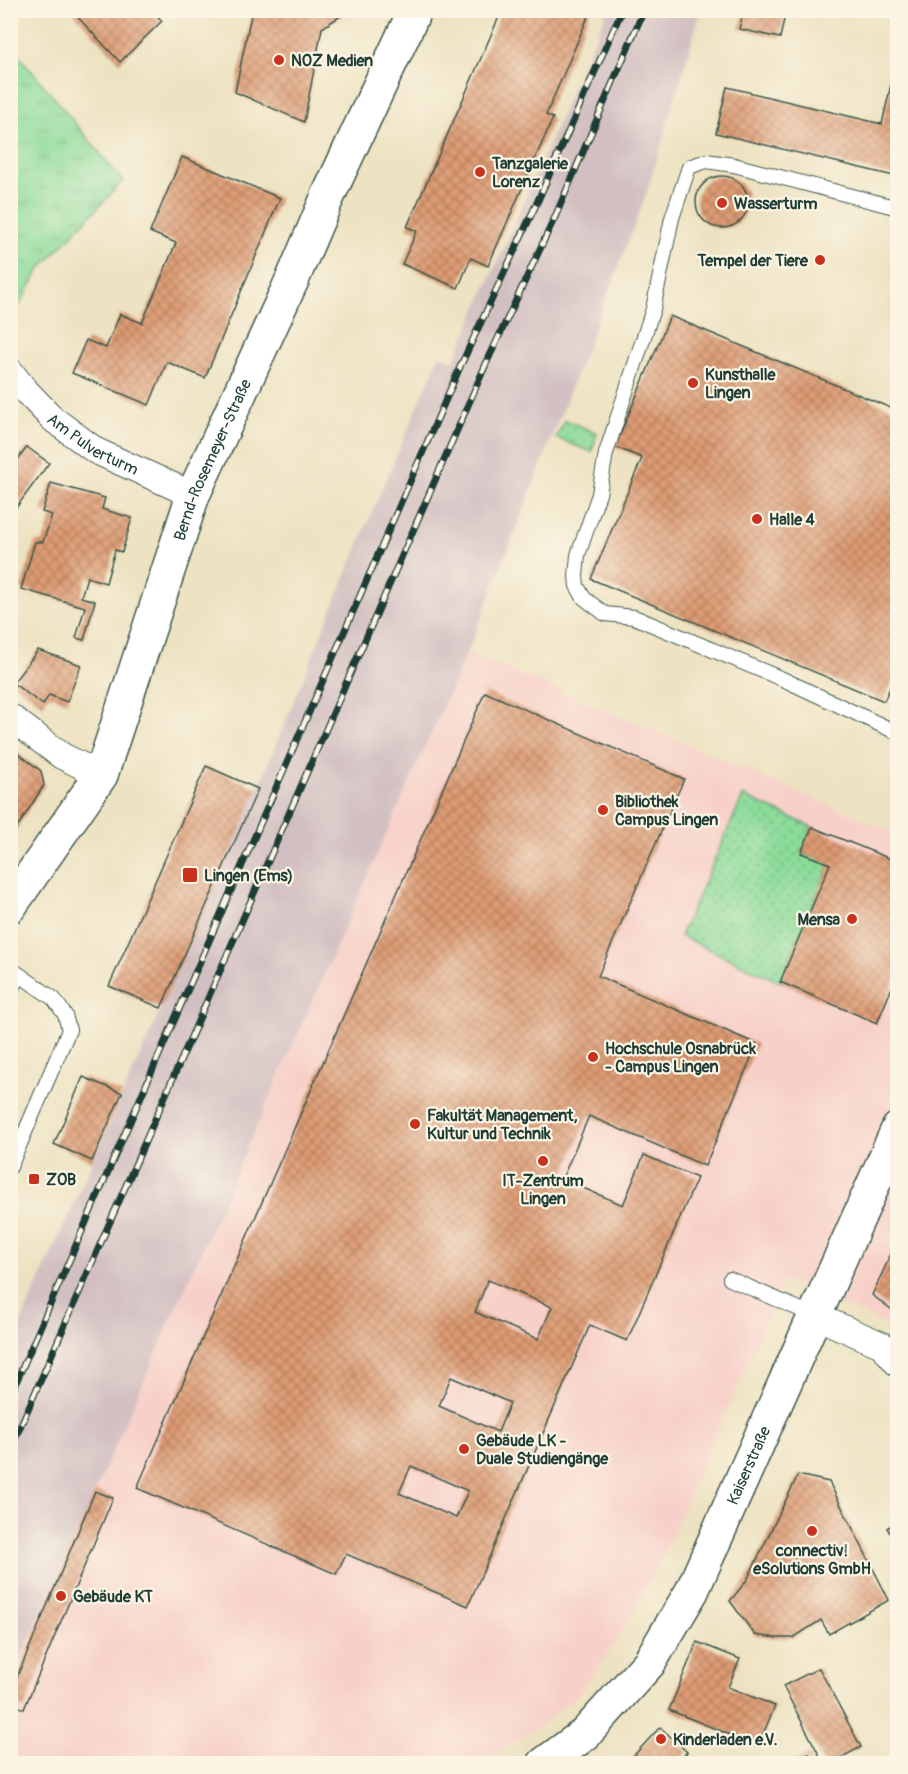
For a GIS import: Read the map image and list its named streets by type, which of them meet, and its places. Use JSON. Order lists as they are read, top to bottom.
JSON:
{
  "streets": {
    "street": ["Am Pulverturm", "Bernd-Rosemeyer-Straße", "Kaiserstraße"]
  },
  "crossings": [
    ["Am Pulverturm", "Bernd-Rosemeyer-Straße"]
  ],
  "places": {
    "other": [
      "NOZ Medien",
      "Tanzgalerie Lorenz",
      "Wasserturm",
      "Tempel der Tiere",
      "Kunsthalle Lingen",
      "Halle 4",
      "Bibliothek Campus Lingen",
      "Mensa",
      "Hochschule Osnabrück - Campus Lingen",
      "Fakultät Management, Kultur und Technik",
      "IT-Zentrum Lingen",
      "Gebäude LK - Duale Studiengänge",
      "connectiv! eSolutions GmbH",
      "Gebäude KT",
      "Kinderladen e.V."
    ],
    "transit": ["Lingen (Ems)", "ZOB"]
  }
}
